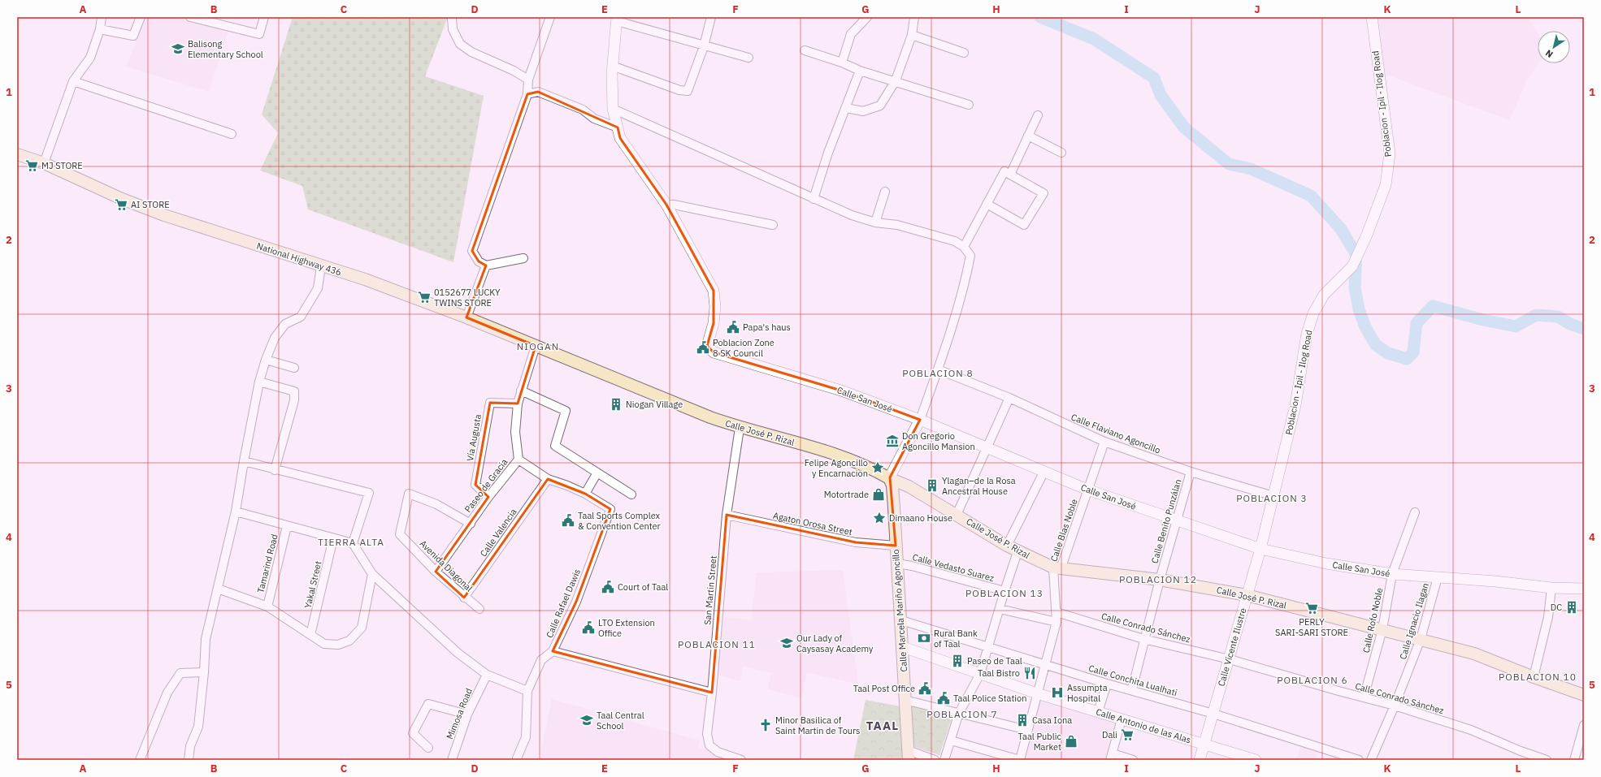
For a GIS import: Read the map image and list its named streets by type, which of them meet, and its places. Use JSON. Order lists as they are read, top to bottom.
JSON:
{
  "streets": {
    "main road": ["National Highway 436", "Calle José P. Rizal", "Calle Marcela Mariño Agoncillo"],
    "street": [
      "Poblacion - Ipil - Ilog Road",
      "Calle San José",
      "Calle Flaviano Agoncillo",
      "Vía Augusta",
      "Paseo de Gracia",
      "Calle Benito Punzálan",
      "Agaton Orosa Street",
      "Calle Blas Noble",
      "Calle Valencia",
      "Tamarind Road",
      "Avenida Diagonal",
      "Calle Vedasto Suarez",
      "Yakal Street",
      "San Martin Street",
      "Calle Rafael Dawis",
      "Calle Rofo Noble",
      "Calle Ignacio Ilagan",
      "Calle Conrado Sánchez",
      "Calle Vicente Ilustre",
      "Calle Conchita Lualhati",
      "Mimosa Road",
      "Calle Antonio de las Alas"
    ]
  },
  "crossings": [
    ["Poblacion - Ipil - Ilog Road", "Calle Flaviano Agoncillo"],
    ["Poblacion - Ipil - Ilog Road", "Calle Vicente Ilustre"],
    ["National Highway 436", "Calle José P. Rizal"],
    ["National Highway 436", "Paseo de Gracia"],
    ["Calle San José", "Calle Benito Punzálan"],
    ["Calle San José", "Calle Blas Noble"],
    ["Calle San José", "Calle Rofo Noble"],
    ["Calle San José", "Calle Ignacio Ilagan"],
    ["Calle San José", "Calle Vicente Ilustre"],
    ["Calle José P. Rizal", "Calle Benito Punzálan"],
    ["Calle José P. Rizal", "Calle Blas Noble"],
    ["Calle José P. Rizal", "San Martin Street"],
    ["Calle José P. Rizal", "Calle Marcela Mariño Agoncillo"],
    ["Calle José P. Rizal", "Calle Rofo Noble"],
    ["Calle José P. Rizal", "Calle Ignacio Ilagan"],
    ["Calle José P. Rizal", "Calle Vicente Ilustre"],
    ["Calle Flaviano Agoncillo", "Calle Benito Punzálan"],
    ["Calle Flaviano Agoncillo", "Calle Blas Noble"],
    ["Calle Flaviano Agoncillo", "Calle Vicente Ilustre"],
    ["Vía Augusta", "Paseo de Gracia"],
    ["Paseo de Gracia", "Avenida Diagonal"],
    ["Paseo de Gracia", "Calle Rafael Dawis"],
    ["Calle Benito Punzálan", "Calle Conrado Sánchez"],
    ["Calle Benito Punzálan", "Calle Conchita Lualhati"],
    ["Agaton Orosa Street", "San Martin Street"],
    ["Agaton Orosa Street", "Calle Marcela Mariño Agoncillo"],
    ["Calle Valencia", "Avenida Diagonal"],
    ["Calle Valencia", "Calle Rafael Dawis"],
    ["Calle Vedasto Suarez", "Calle Marcela Mariño Agoncillo"],
    ["San Martin Street", "Calle Rafael Dawis"],
    ["Calle Marcela Mariño Agoncillo", "Calle Conchita Lualhati"],
    ["Calle Marcela Mariño Agoncillo", "Calle Antonio de las Alas"],
    ["Calle Rofo Noble", "Calle Conrado Sánchez"],
    ["Calle Ignacio Ilagan", "Calle Conrado Sánchez"],
    ["Calle Conrado Sánchez", "Calle Vicente Ilustre"],
    ["Calle Vicente Ilustre", "Calle Conchita Lualhati"],
    ["Calle Vicente Ilustre", "Calle Antonio de las Alas"]
  ],
  "districts": [
    "NIOGAN",
    "POBLACION 8",
    "POBLACION 3",
    "TIERRA ALTA",
    "POBLACION 12",
    "POBLACION 13",
    "POBLACION 11",
    "POBLACION 10",
    "POBLACION 6",
    "POBLACION 7",
    "TAAL"
  ],
  "places": {
    "school or university": ["Balisong Elementary School", "Our Lady of Caysasay Academy", "Taal Central School"],
    "supermarket": [
      "MJ STORE",
      "AI STORE",
      "0152677 LUCKY TWINS STORE",
      "PERLY SARI-SARI STORE",
      "Dali"
    ],
    "public building": [
      "Papa's haus",
      "Poblacion Zone 8 SK Council",
      "Taal Sports Complex & Convention Center",
      "Court of Taal",
      "LTO Extension Office",
      "Taal Post Office",
      "Taal Police Station"
    ],
    "building": [
      "Niogan Village",
      "Ylagan–de la Rosa Ancestral House",
      "DC",
      "Paseo de Taal",
      "Casa Iona"
    ],
    "museum": ["Don Gregorio Agoncillo Mansion"],
    "place": ["Felipe Agoncillo y Encarnacion", "Dimaano House"],
    "shop": ["Motortrade", "Taal Public Market"],
    "bank": ["Rural Bank of Taal"],
    "restaurant": ["Taal Bistro"],
    "hospital": ["Assumpta Hospital"],
    "church": ["Minor Basilica of Saint Martin de Tours"]
  },
  "north": "bottom left",
  "grid": {
    "columns": [
      "A",
      "B",
      "C",
      "D",
      "E",
      "F",
      "G",
      "H",
      "I",
      "J",
      "K",
      "L"
    ],
    "rows": [
      "1",
      "2",
      "3",
      "4",
      "5"
    ]
  }
}
